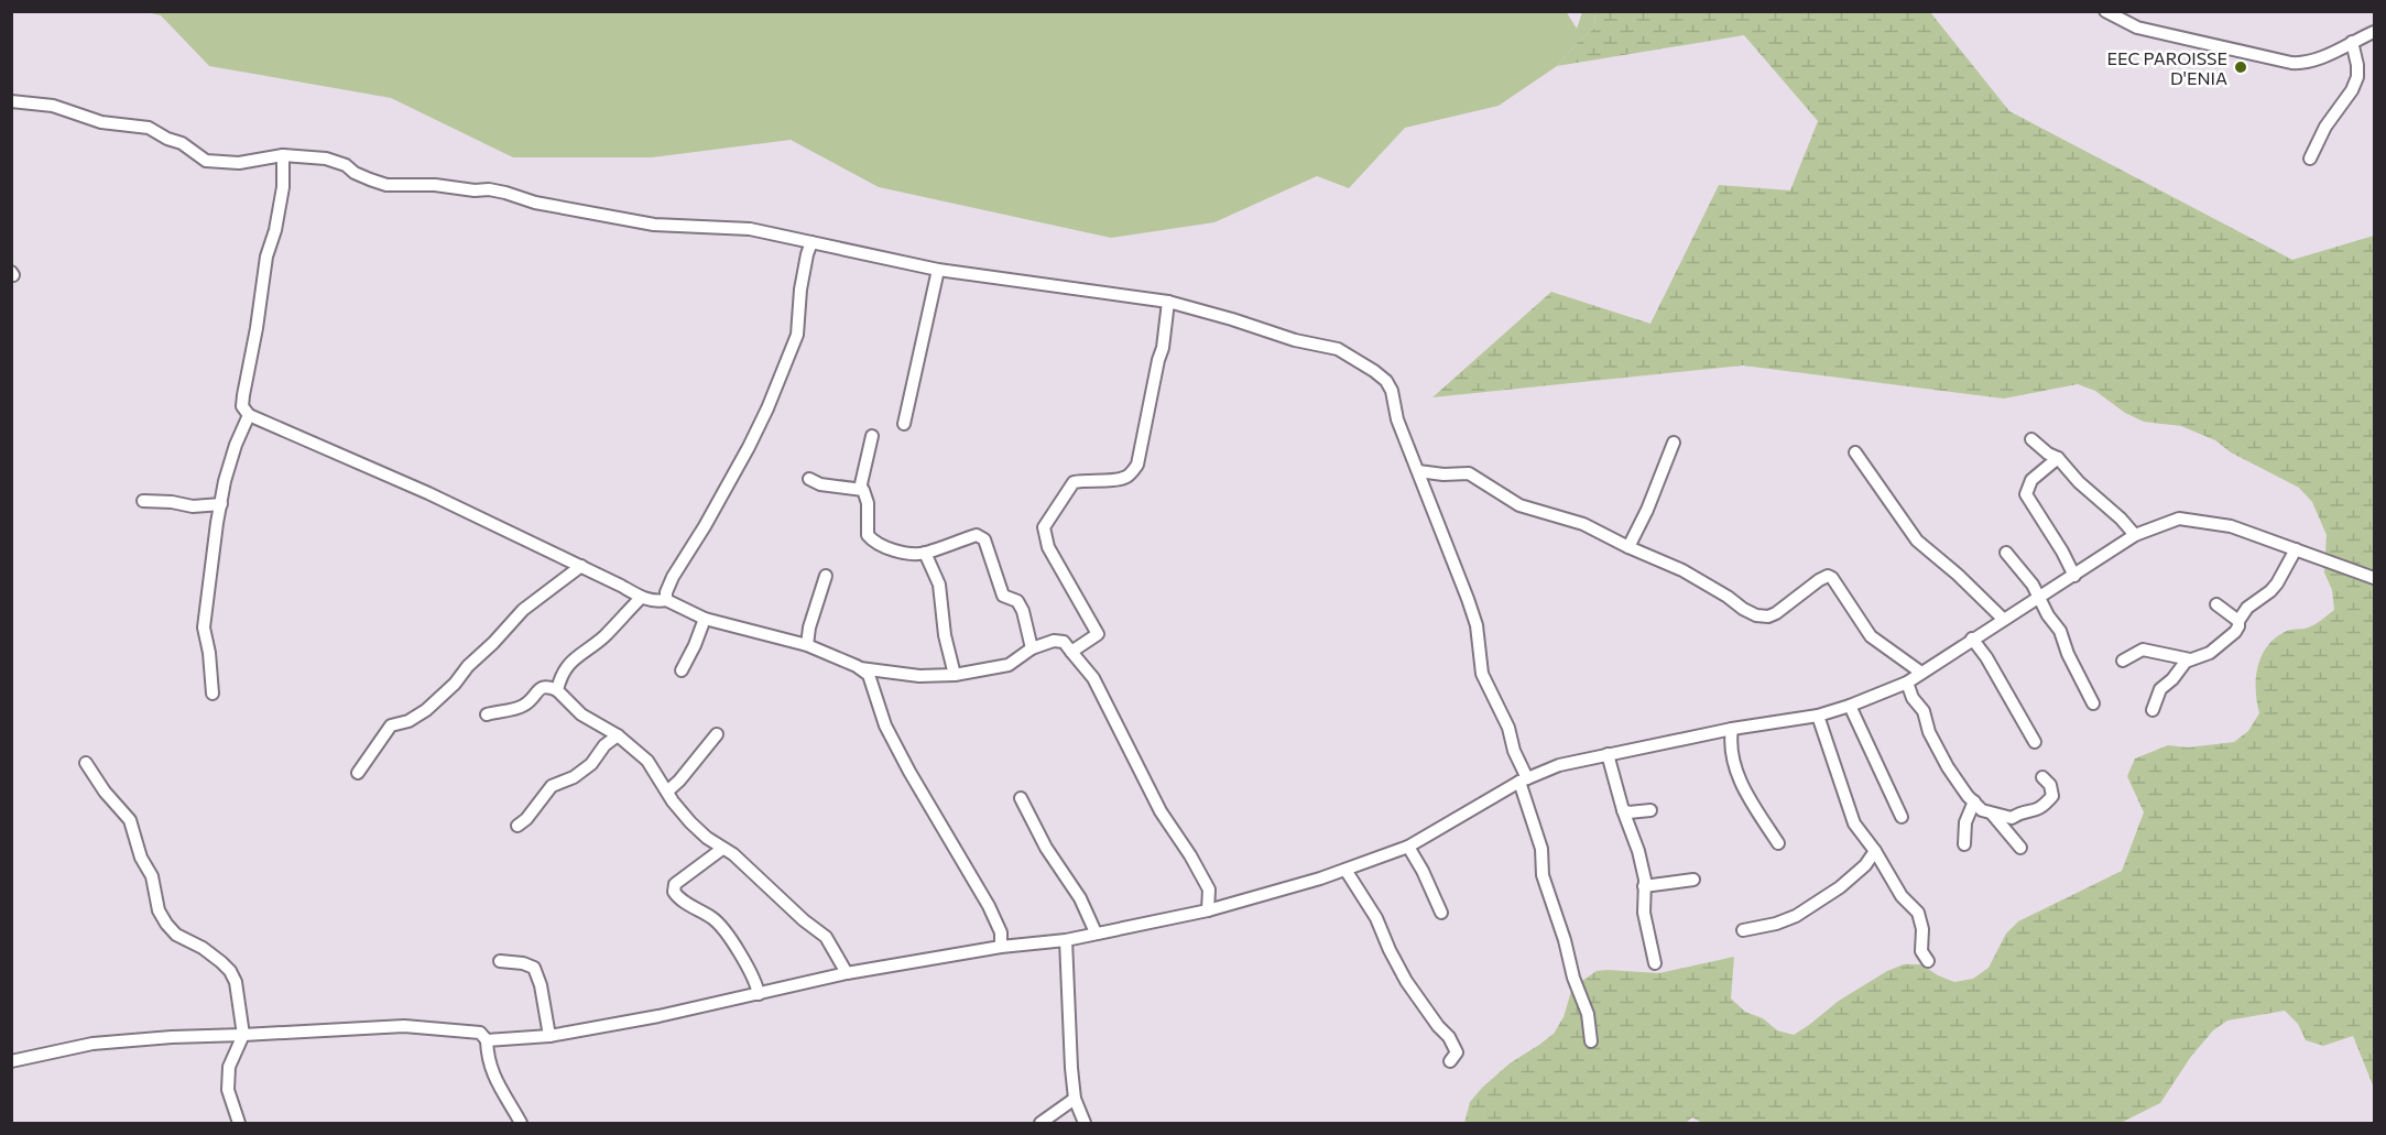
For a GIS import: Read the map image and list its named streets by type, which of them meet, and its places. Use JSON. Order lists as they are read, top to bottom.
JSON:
{
  "places": ["EEC PAROISSE D'ENIA"]
}
